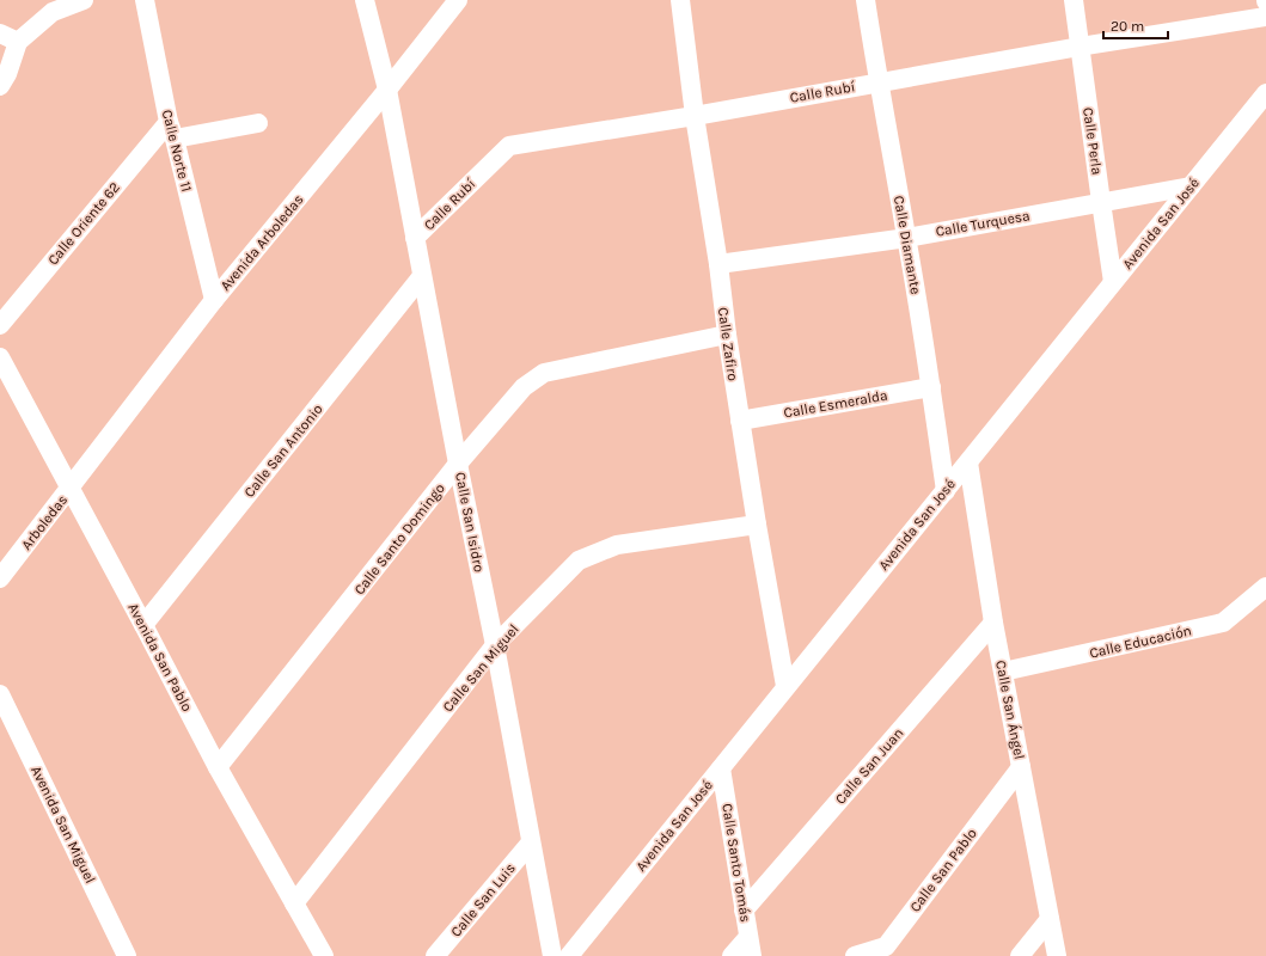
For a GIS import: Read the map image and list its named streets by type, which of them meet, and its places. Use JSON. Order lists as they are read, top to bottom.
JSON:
{
  "streets": {
    "street": [
      "Calle Rubí",
      "Calle Perla",
      "Calle Norte 11",
      "Calle Oriente 62",
      "Calle Turquesa",
      "Avenida San José",
      "Avenida Arboledas",
      "Calle Diamante",
      "Calle Zafiro",
      "Calle Esmeralda",
      "Calle San Antonio",
      "Arboledas",
      "Calle San Isidro",
      "Calle Santo Domingo",
      "Calle Educación",
      "Avenida San Pablo",
      "Calle San Miguel",
      "Calle San Ángel",
      "Calle San Juan",
      "Avenida San Miguel",
      "Calle Santo Tomás",
      "Calle San Pablo",
      "Calle San Luis"
    ]
  },
  "crossings": [
    ["Calle Rubí", "Calle Perla"],
    ["Calle Rubí", "Calle Diamante"],
    ["Calle Rubí", "Calle Zafiro"],
    ["Calle Rubí", "Calle San Isidro"],
    ["Calle Perla", "Calle Turquesa"],
    ["Calle Perla", "Avenida San José"],
    ["Calle Norte 11", "Calle Oriente 62"],
    ["Calle Norte 11", "Avenida Arboledas"],
    ["Calle Turquesa", "Avenida San José"],
    ["Calle Turquesa", "Calle Diamante"],
    ["Calle Turquesa", "Calle Zafiro"],
    ["Avenida San José", "Calle Diamante"],
    ["Avenida San José", "Calle Zafiro"],
    ["Avenida San José", "Calle San Ángel"],
    ["Avenida San José", "Calle Santo Tomás"],
    ["Avenida Arboledas", "Arboledas"],
    ["Avenida Arboledas", "Calle San Isidro"],
    ["Avenida Arboledas", "Avenida San Pablo"],
    ["Calle Diamante", "Calle Esmeralda"],
    ["Calle Zafiro", "Calle Esmeralda"],
    ["Calle Zafiro", "Calle Santo Domingo"],
    ["Calle Zafiro", "Calle San Miguel"],
    ["Calle San Antonio", "Calle San Isidro"],
    ["Calle San Antonio", "Avenida San Pablo"],
    ["Arboledas", "Avenida San Pablo"],
    ["Calle San Isidro", "Calle Santo Domingo"],
    ["Calle San Isidro", "Calle San Miguel"],
    ["Calle San Isidro", "Calle San Luis"],
    ["Calle Santo Domingo", "Avenida San Pablo"],
    ["Calle Educación", "Calle San Ángel"],
    ["Avenida San Pablo", "Calle San Miguel"],
    ["Calle San Ángel", "Calle San Juan"],
    ["Calle San Ángel", "Calle San Pablo"],
    ["Calle San Juan", "Calle Santo Tomás"]
  ],
  "scale_bar": "20 m"
}
